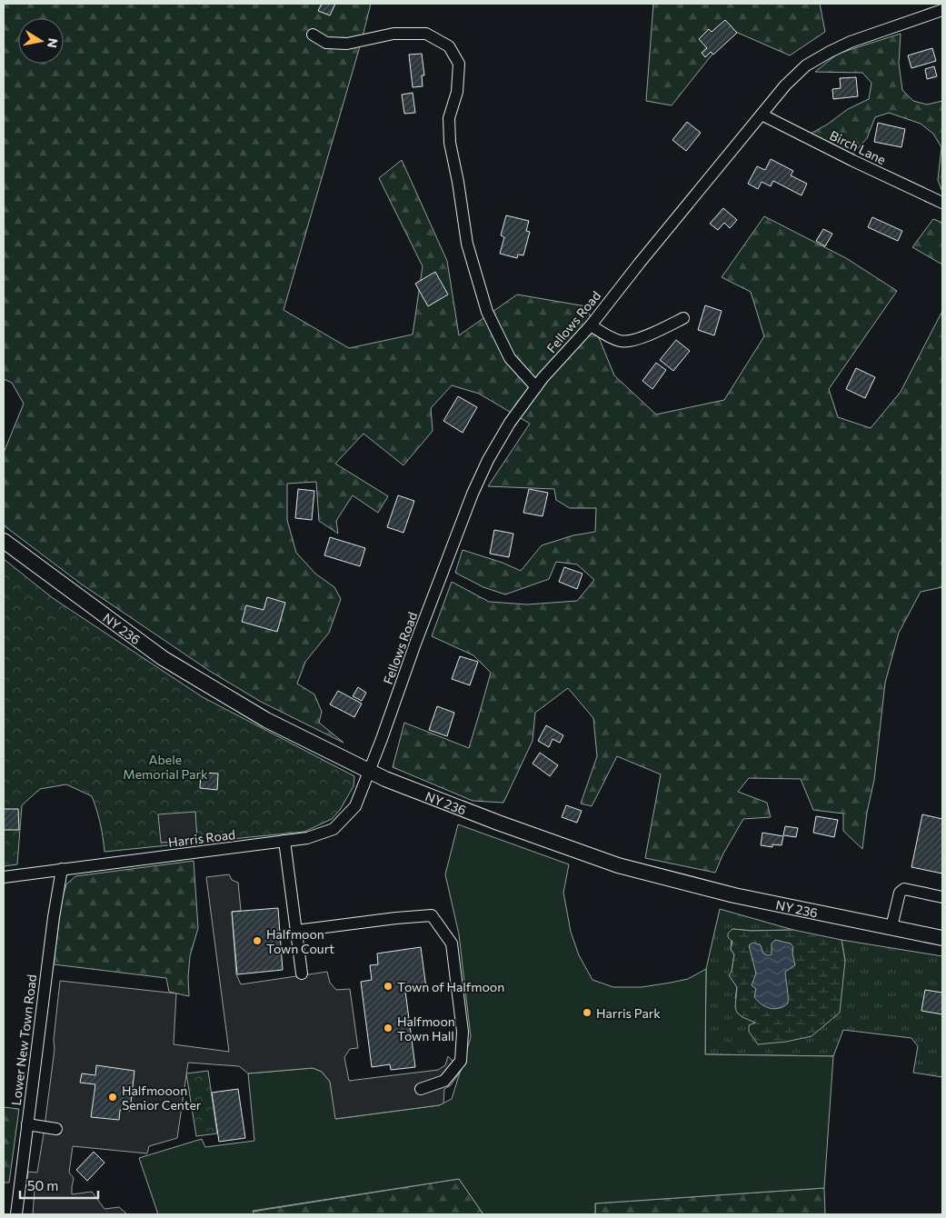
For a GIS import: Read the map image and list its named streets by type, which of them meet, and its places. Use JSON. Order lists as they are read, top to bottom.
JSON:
{
  "streets": {
    "main road": ["NY 236"],
    "street": [
      "Birch Lane",
      "Fellows Road",
      "Harris Road",
      "Lower New Town Road"
    ]
  },
  "crossings": [
    ["Birch Lane", "Fellows Road"],
    ["Fellows Road", "NY 236"],
    ["Fellows Road", "Harris Road"],
    ["NY 236", "Harris Road"],
    ["Harris Road", "Lower New Town Road"]
  ],
  "parks": ["Abele Memorial Park"],
  "places": [
    "Halfmoon Town Court",
    "Town of Halfmoon",
    "Harris Park",
    "Halfmoon Town Hall",
    "Halfmooon Senior Center"
  ],
  "scale_bar": "50 m",
  "north": "right"
}
